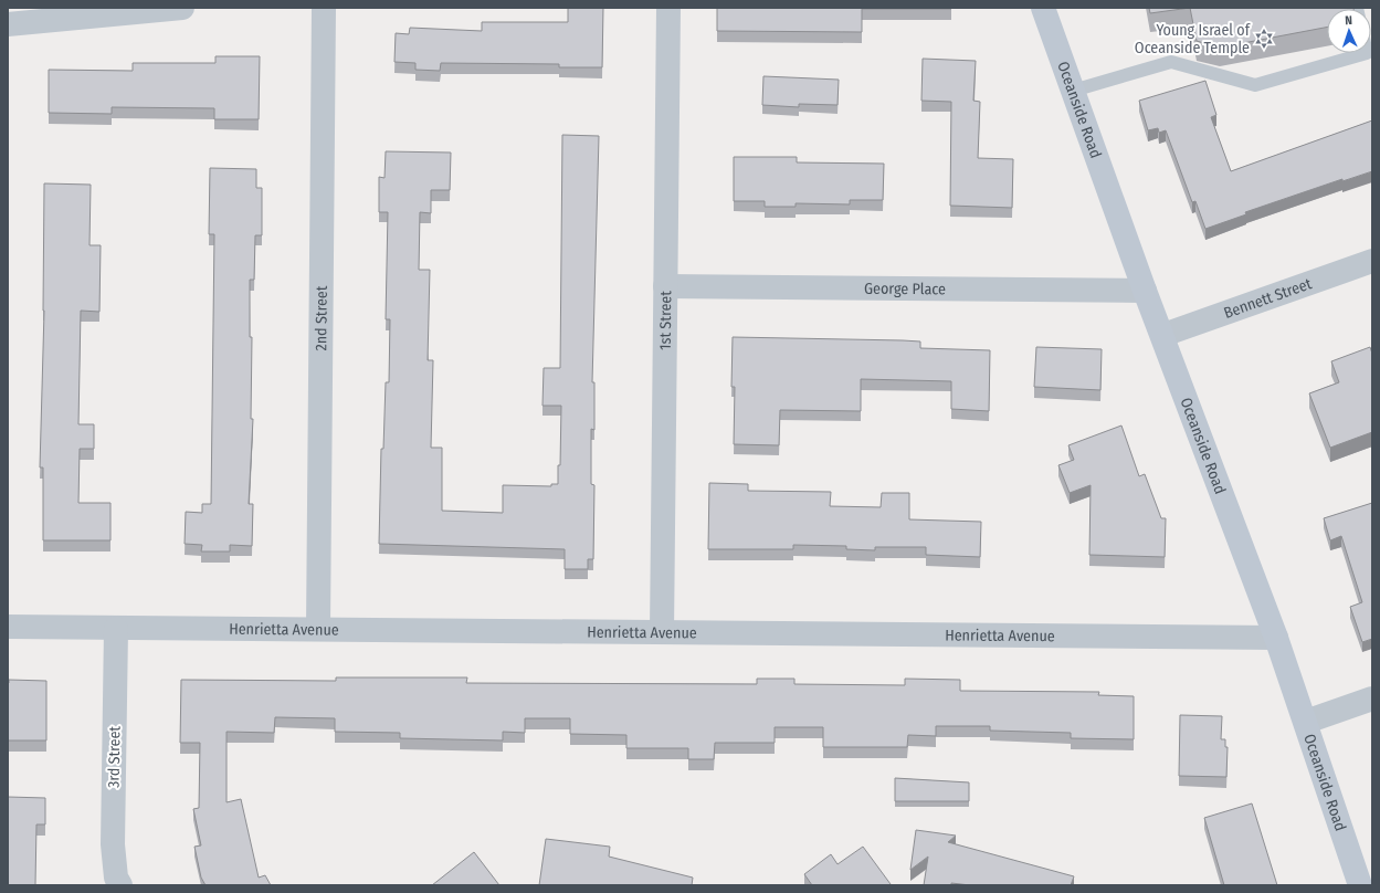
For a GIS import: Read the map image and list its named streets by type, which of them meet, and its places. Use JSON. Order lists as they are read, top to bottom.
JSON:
{
  "streets": {
    "main road": ["Oceanside Road"],
    "street": [
      "George Place",
      "Bennett Street",
      "2nd Street",
      "1st Street",
      "Henrietta Avenue",
      "3rd Street"
    ]
  },
  "crossings": [
    ["Oceanside Road", "George Place"],
    ["Oceanside Road", "Bennett Street"],
    ["Oceanside Road", "Henrietta Avenue"],
    ["George Place", "1st Street"],
    ["2nd Street", "Henrietta Avenue"],
    ["1st Street", "Henrietta Avenue"],
    ["Henrietta Avenue", "3rd Street"]
  ],
  "places": {
    "synagogue": ["Young Israel of Oceanside Temple"]
  },
  "north": "top"
}
